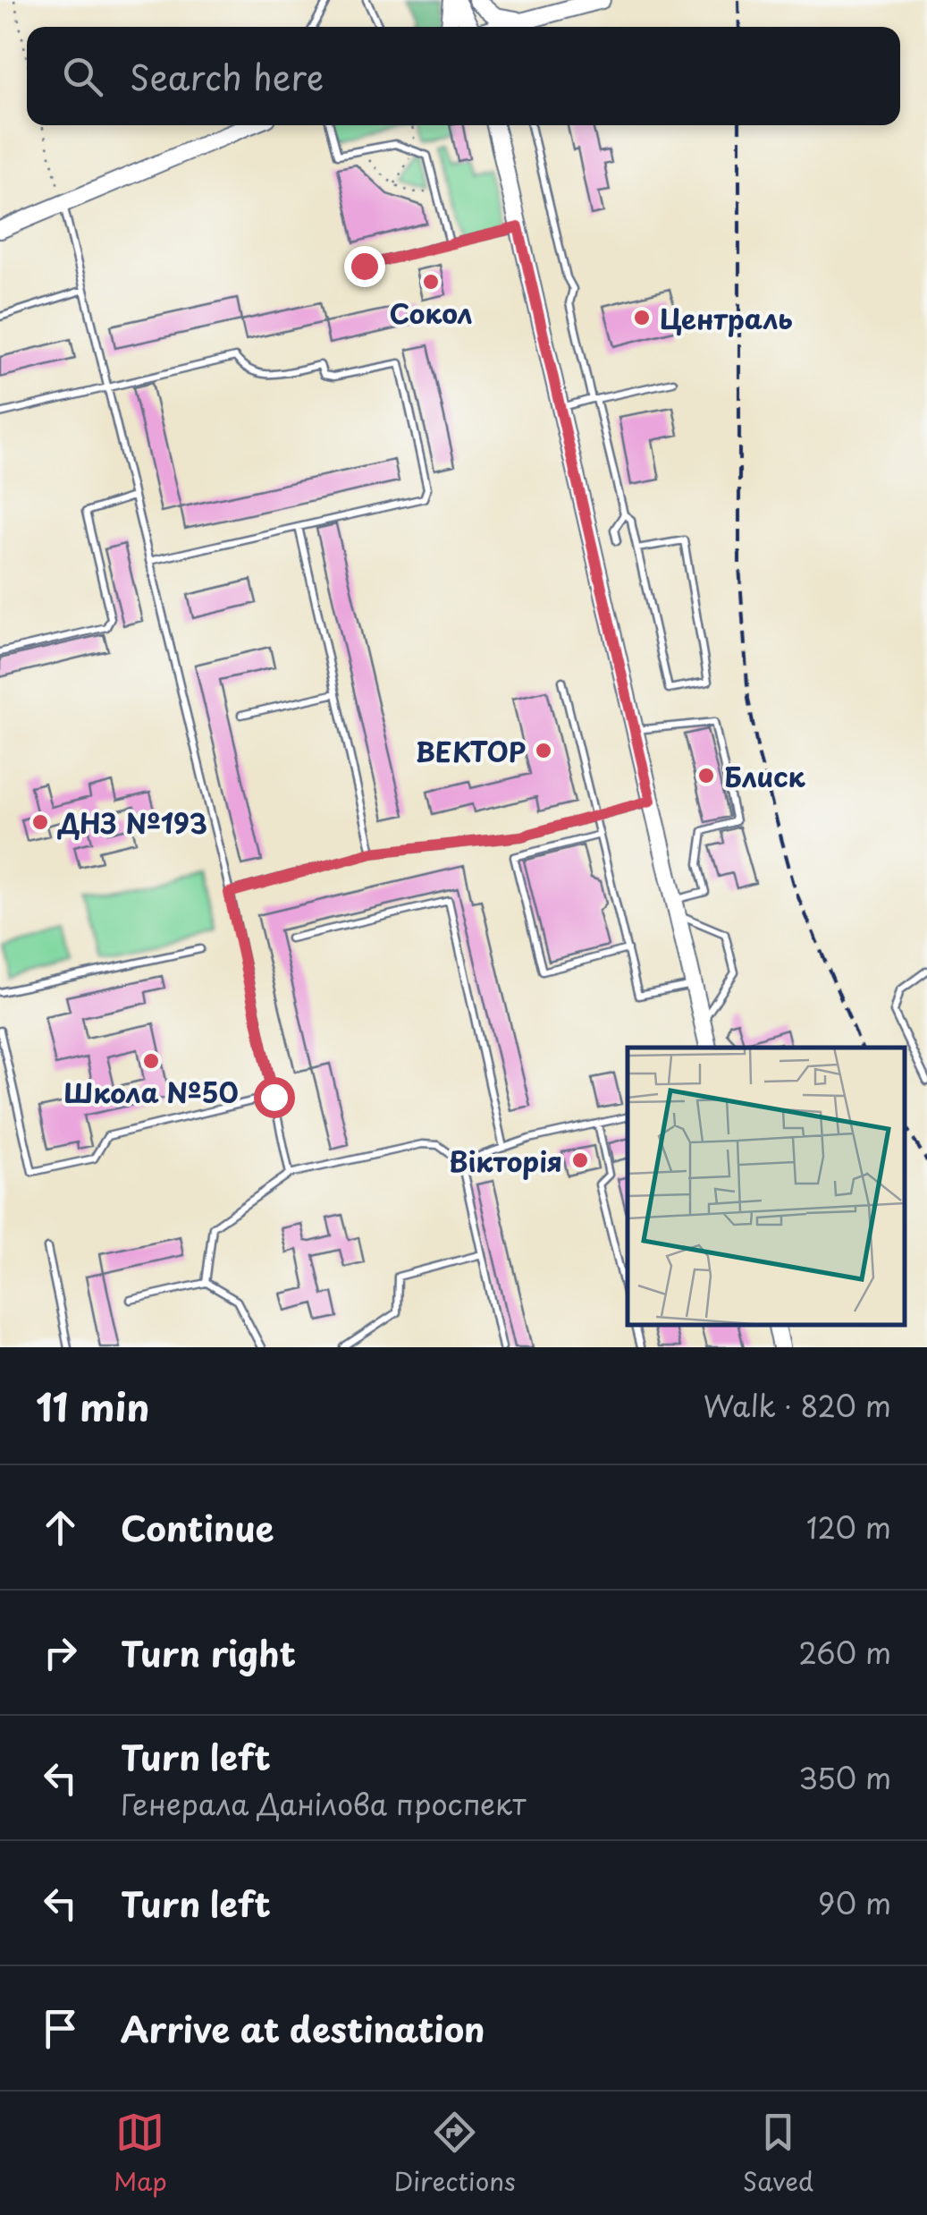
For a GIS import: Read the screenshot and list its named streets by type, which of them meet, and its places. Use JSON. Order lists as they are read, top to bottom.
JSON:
{
  "places": [
    "Сокол",
    "Централь",
    "ВЕКТОР",
    "Блиск",
    "ДНЗ №193",
    "Школа №50",
    "Вікторія"
  ],
  "page": {
    "search": "Search here",
    "heading": ["11 min", "Walk · 820 m"],
    "list": [
      ["Continue", "120 m"],
      ["Turn right", "260 m"],
      ["Turn left", "Генерала Данілова проспект", "350 m"],
      ["Turn left", "90 m"],
      "Arrive at destination"
    ],
    "nav": ["Map", "Directions", "Saved"]
  }
}
